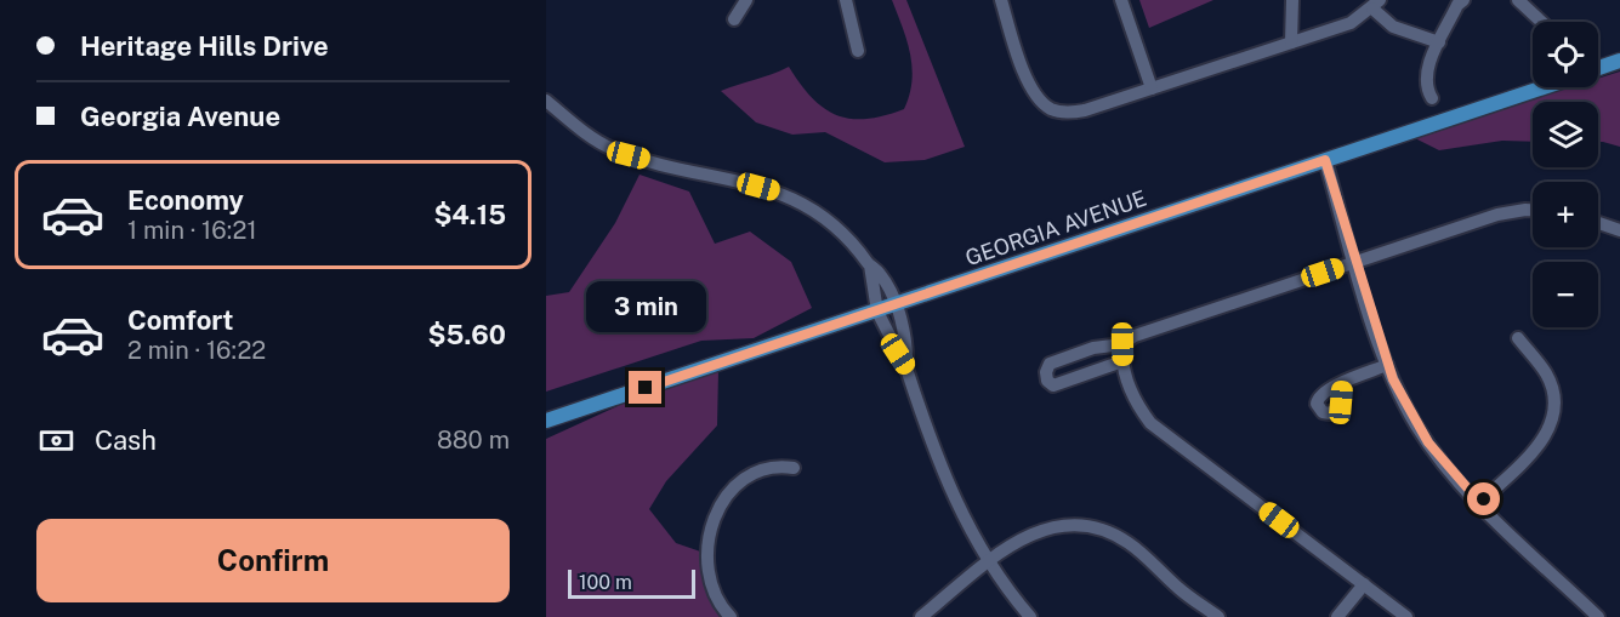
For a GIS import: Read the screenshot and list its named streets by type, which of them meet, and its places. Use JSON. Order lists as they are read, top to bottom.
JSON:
{
  "streets": {
    "main road": ["GEORGIA AVENUE"]
  },
  "scale_bar": "100 m",
  "page": {
    "banner": ["Heritage Hills Drive", "Georgia Avenue"],
    "map_buttons": ["+", "−"],
    "list": [
      {
        "name": "Economy",
        "note": "1 min · 16:21",
        "value": "$4.15"
      },
      {
        "name": "Comfort",
        "note": "2 min · 16:22",
        "value": "$5.60"
      }
    ],
    "bubble": "3 min",
    "pay": ["Cash", "880 m"],
    "buttons": "Confirm",
    "scale": "100 m"
  }
}
